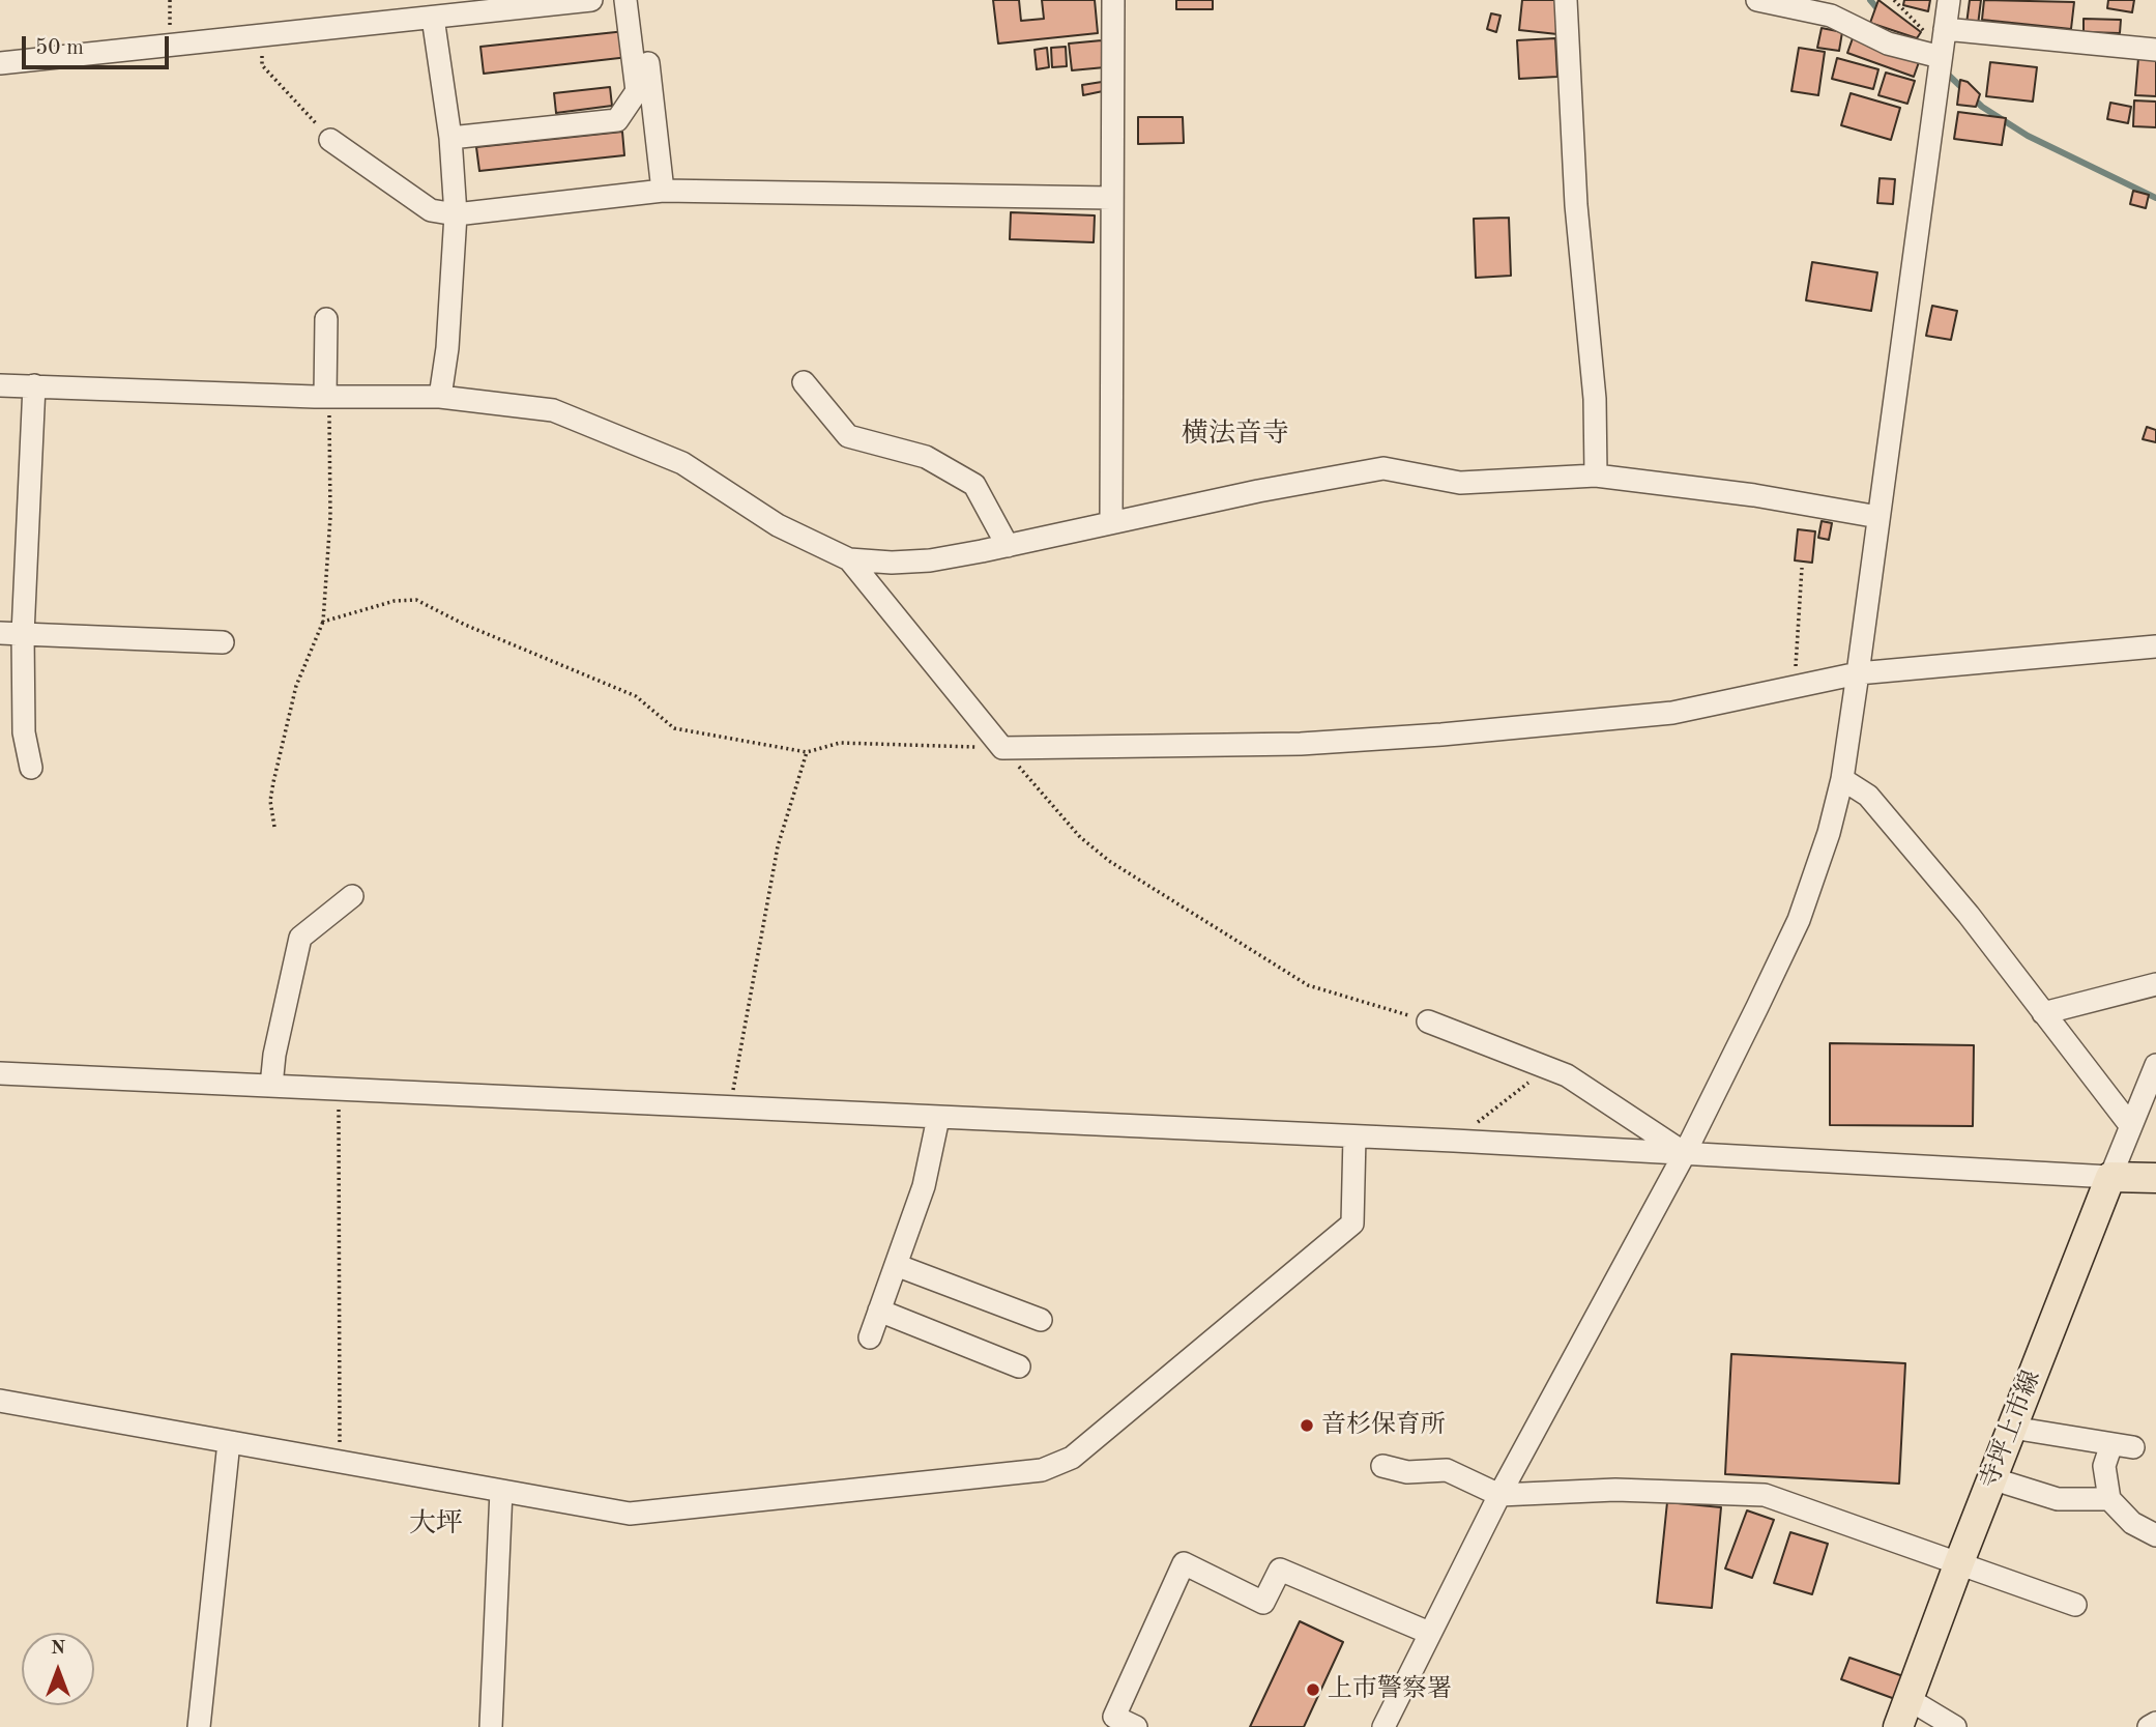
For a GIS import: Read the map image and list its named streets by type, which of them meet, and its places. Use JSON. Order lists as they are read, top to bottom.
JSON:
{
  "streets": {
    "main road": ["寺坪上市線"]
  },
  "districts": ["横法音寺", "大坪"],
  "places": ["音杉保育所", "上市警察署"],
  "scale_bar": "50 m",
  "north": "top"
}
